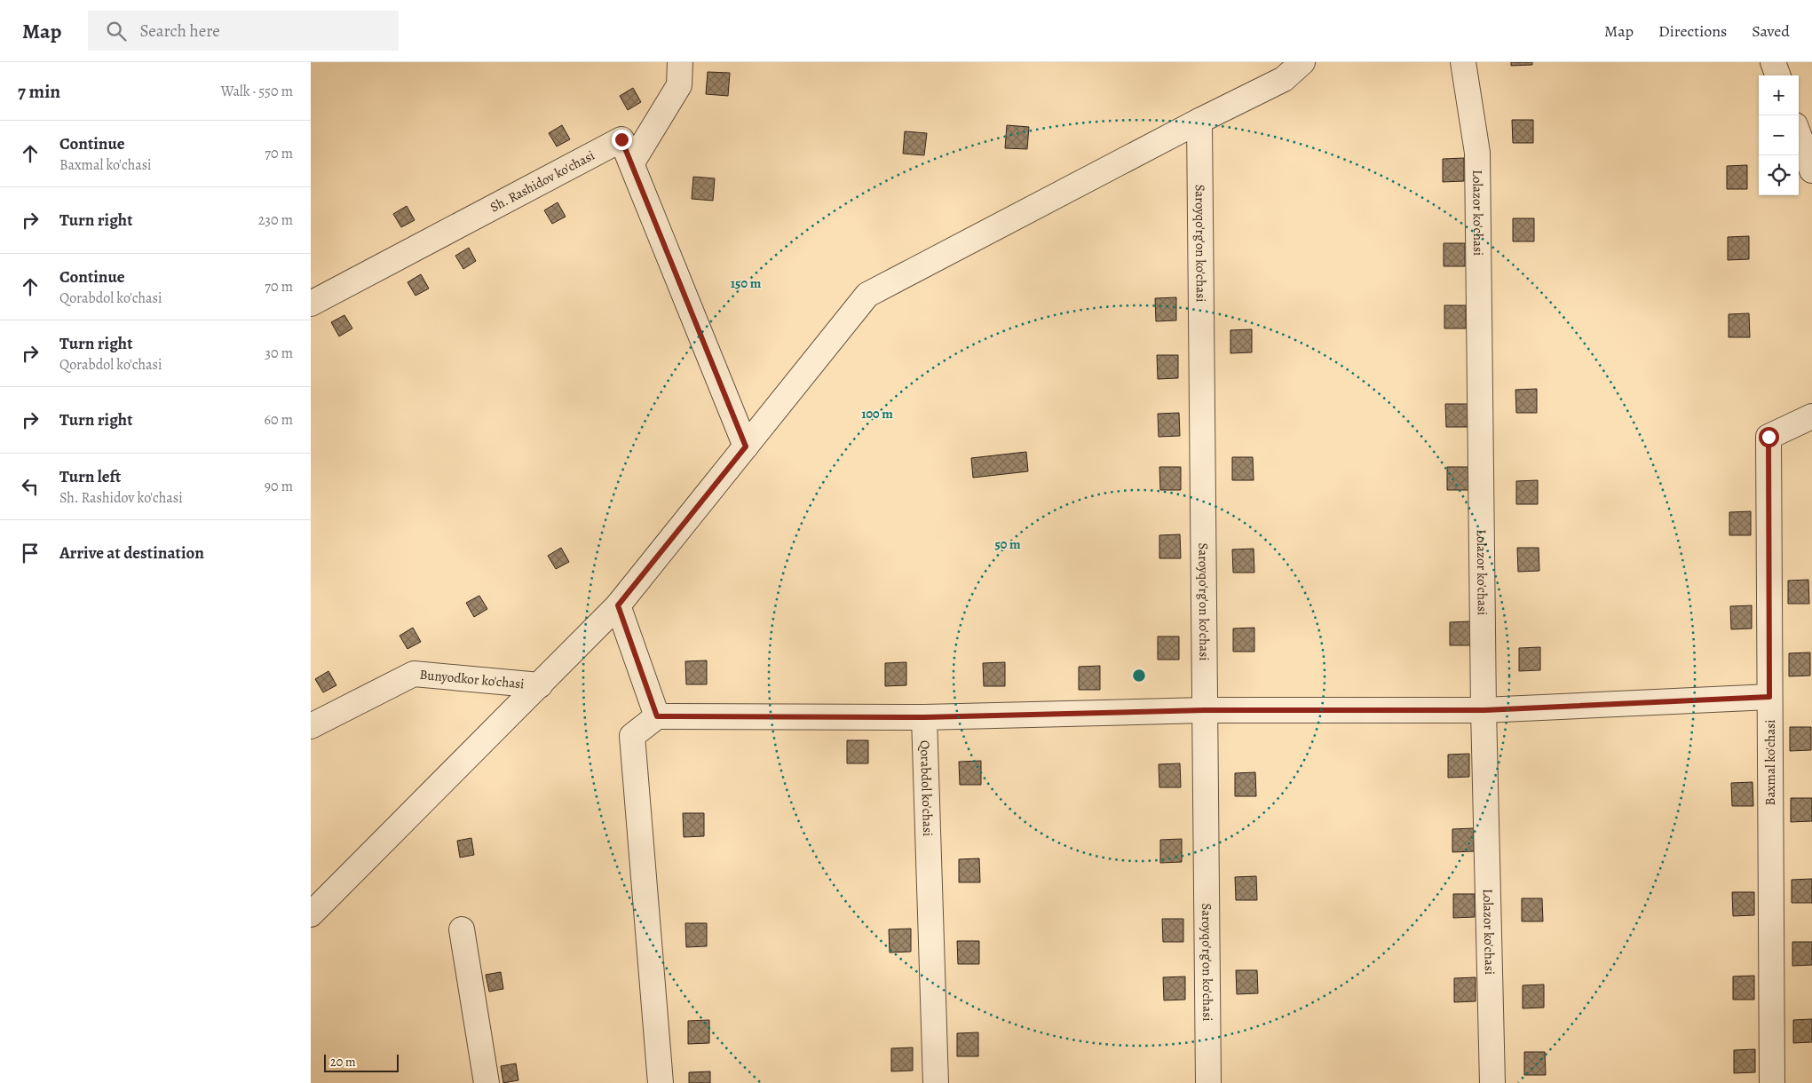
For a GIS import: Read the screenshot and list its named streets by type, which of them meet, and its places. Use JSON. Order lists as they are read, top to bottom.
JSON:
{
  "streets": {
    "street": [
      "Sh. Rashidov ko'chasi",
      "Lolazor ko'chasi",
      "Saroyqo'rg'on ko'chasi",
      "Bunyodkor ko'chasi",
      "Baxmal ko'chasi",
      "Qorabdol ko'chasi"
    ]
  },
  "scale_bar": "20 m",
  "page": {
    "header": "Map",
    "search": "Search here",
    "nav": ["Map", "Directions", "Saved"],
    "heading": ["7 min", "Walk · 550 m"],
    "map_buttons": ["+", "−"],
    "list": [
      ["Continue", "Baxmal ko'chasi", "70 m"],
      ["Turn right", "230 m"],
      ["Continue", "Qorabdol ko'chasi", "70 m"],
      ["Turn right", "Qorabdol ko'chasi", "30 m"],
      ["Turn right", "60 m"],
      ["Turn left", "Sh. Rashidov ko'chasi", "90 m"],
      "Arrive at destination"
    ],
    "scale": "20 m"
  },
  "rings": ["150 m", "100 m", "50 m"]
}
